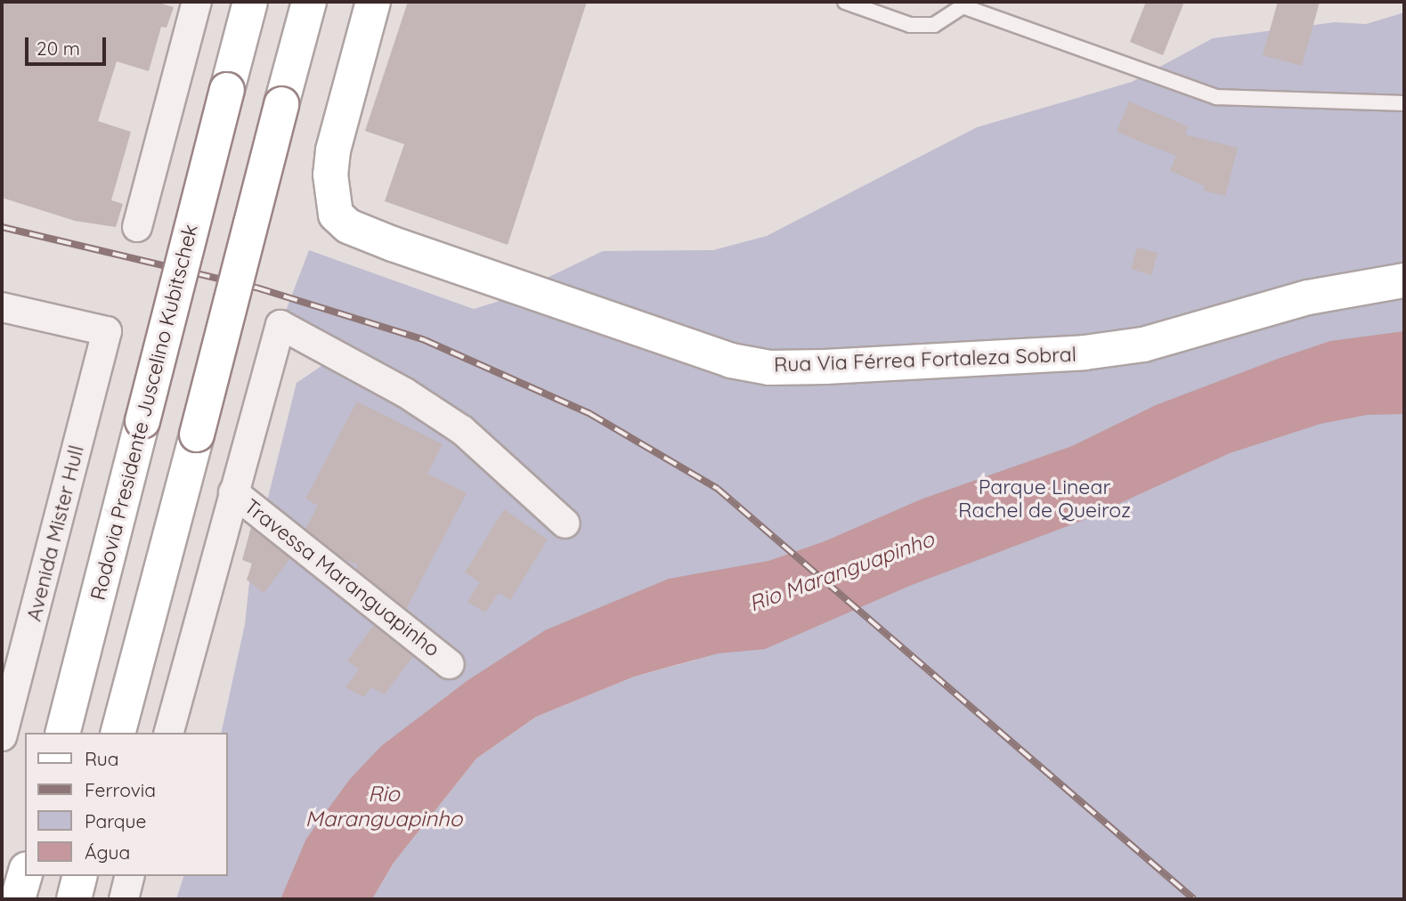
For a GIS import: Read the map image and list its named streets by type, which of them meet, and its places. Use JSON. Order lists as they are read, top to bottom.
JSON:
{
  "streets": {
    "main road": ["Rua Via Férrea Fortaleza Sobral", "Rodovia Presidente Juscelino Kubitschek"],
    "street": ["Avenida Mister Hull", "Travessa Maranguapinho"]
  },
  "water": ["Rio Maranguapinho"],
  "parks": ["Parque Linear Rachel de Queiroz"],
  "legend": [
    "Rua",
    "Ferrovia",
    "Parque",
    "Água"
  ],
  "scale_bar": "20 m"
}
